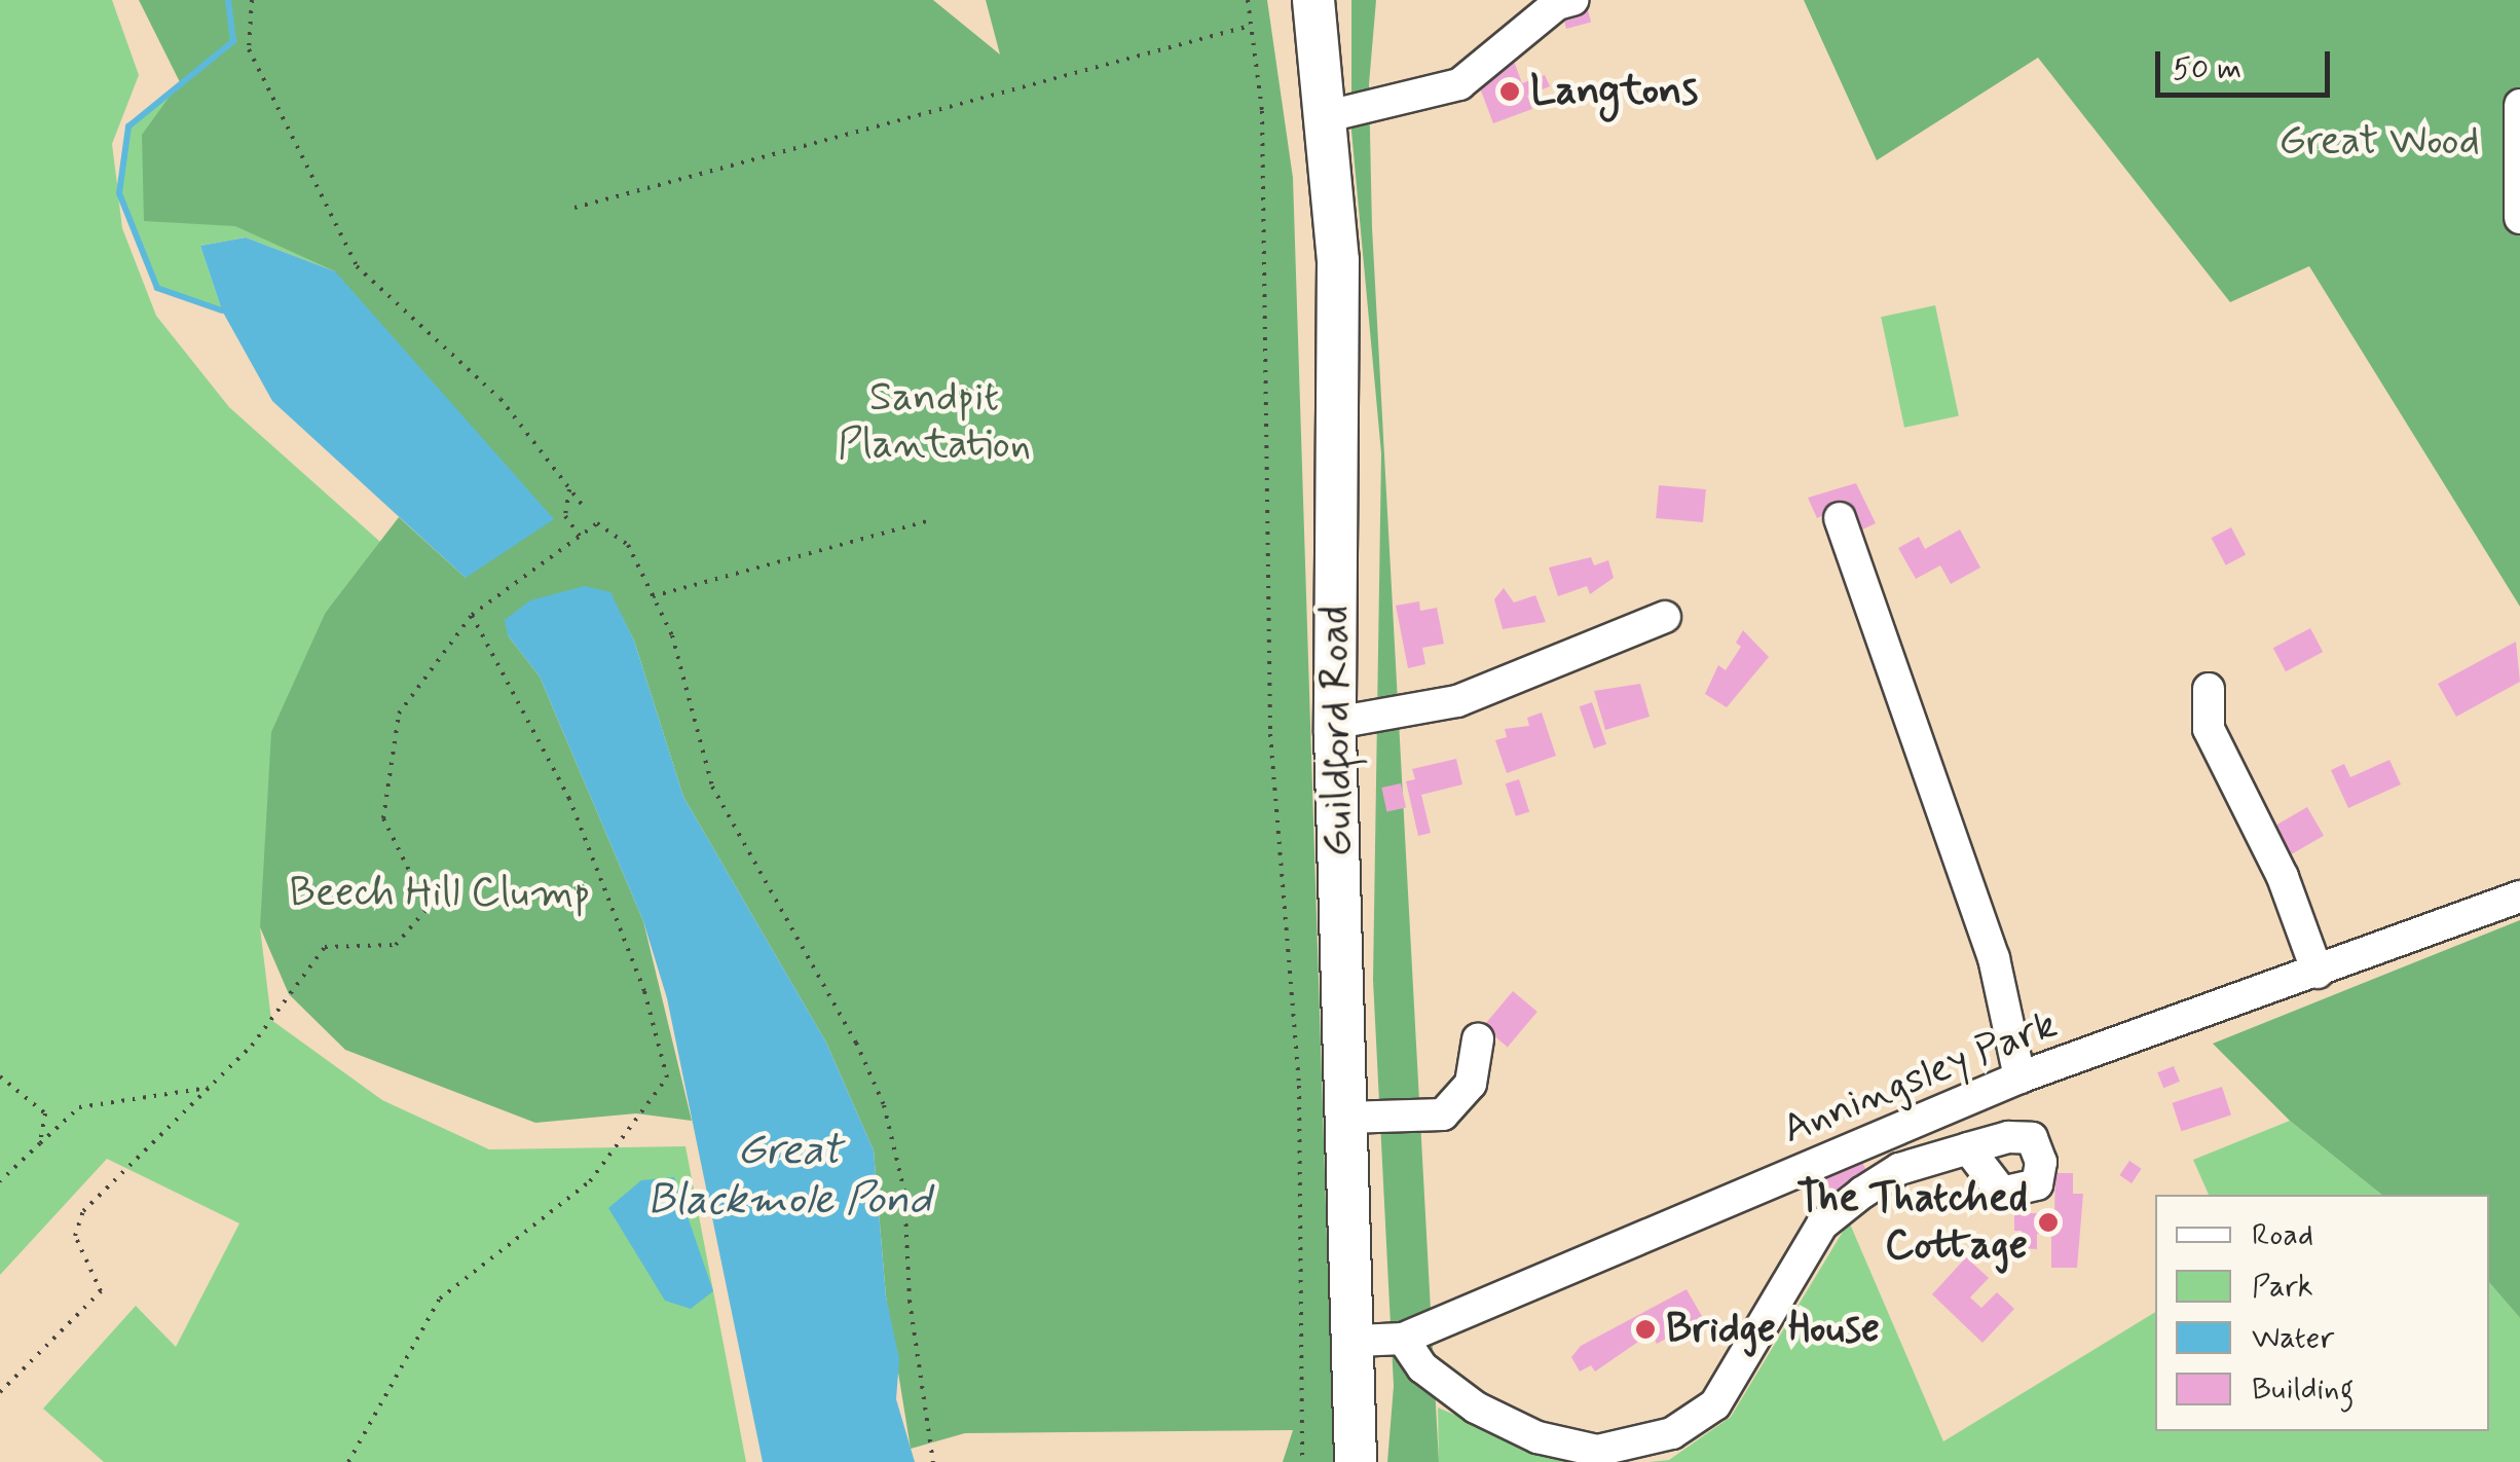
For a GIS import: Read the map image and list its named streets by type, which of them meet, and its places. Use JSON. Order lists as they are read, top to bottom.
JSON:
{
  "streets": {
    "main road": ["Guildford Road"],
    "street": ["Anningsley Park"]
  },
  "crossings": [
    ["Guildford Road", "Anningsley Park"]
  ],
  "water": ["Great Blackmole Pond"],
  "parks": ["Great Wood", "Sandpit Plantation", "Beech Hill Clump"],
  "places": ["Langtons", "The Thatched Cottage", "Bridge House"],
  "legend": [
    "Road",
    "Park",
    "Water",
    "Building"
  ],
  "scale_bar": "50 m"
}
